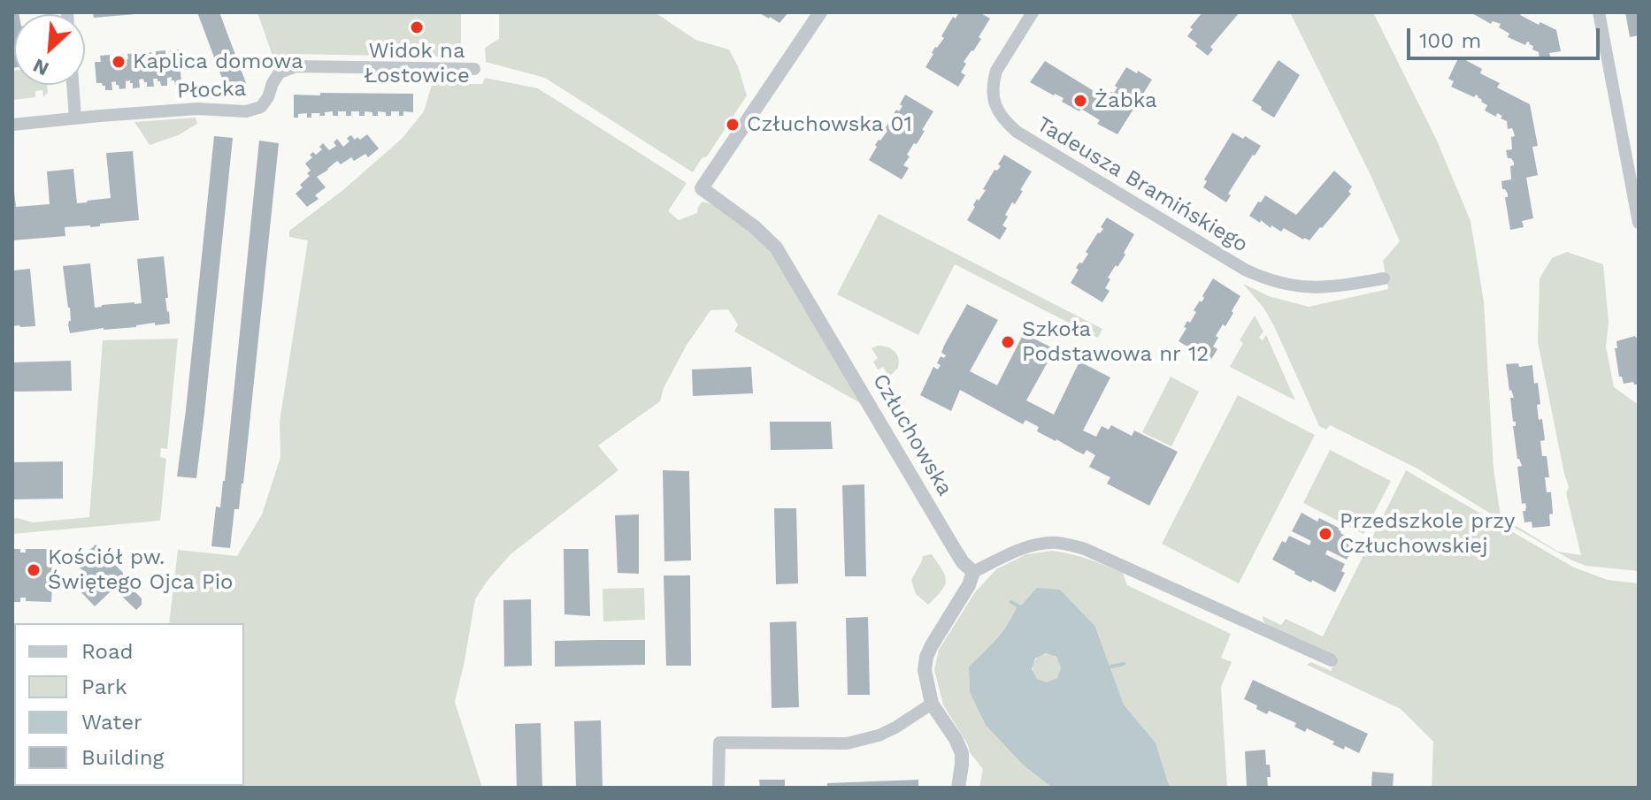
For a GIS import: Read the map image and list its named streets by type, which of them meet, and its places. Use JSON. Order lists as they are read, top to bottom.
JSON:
{
  "streets": {
    "street": ["Płocka", "Tadeusza Bramińskiego", "Człuchowska"]
  },
  "places": [
    "Widok na Łostowice",
    "Kaplica domowa",
    "Żabka",
    "Człuchowska 01",
    "Szkoła Podstawowa nr 12",
    "Przedszkole przy Człuchowskiej",
    "Kościół pw. Świętego Ojca Pio"
  ],
  "legend": [
    "Road",
    "Park",
    "Water",
    "Building"
  ],
  "scale_bar": "100 m",
  "north": "bottom left"
}
